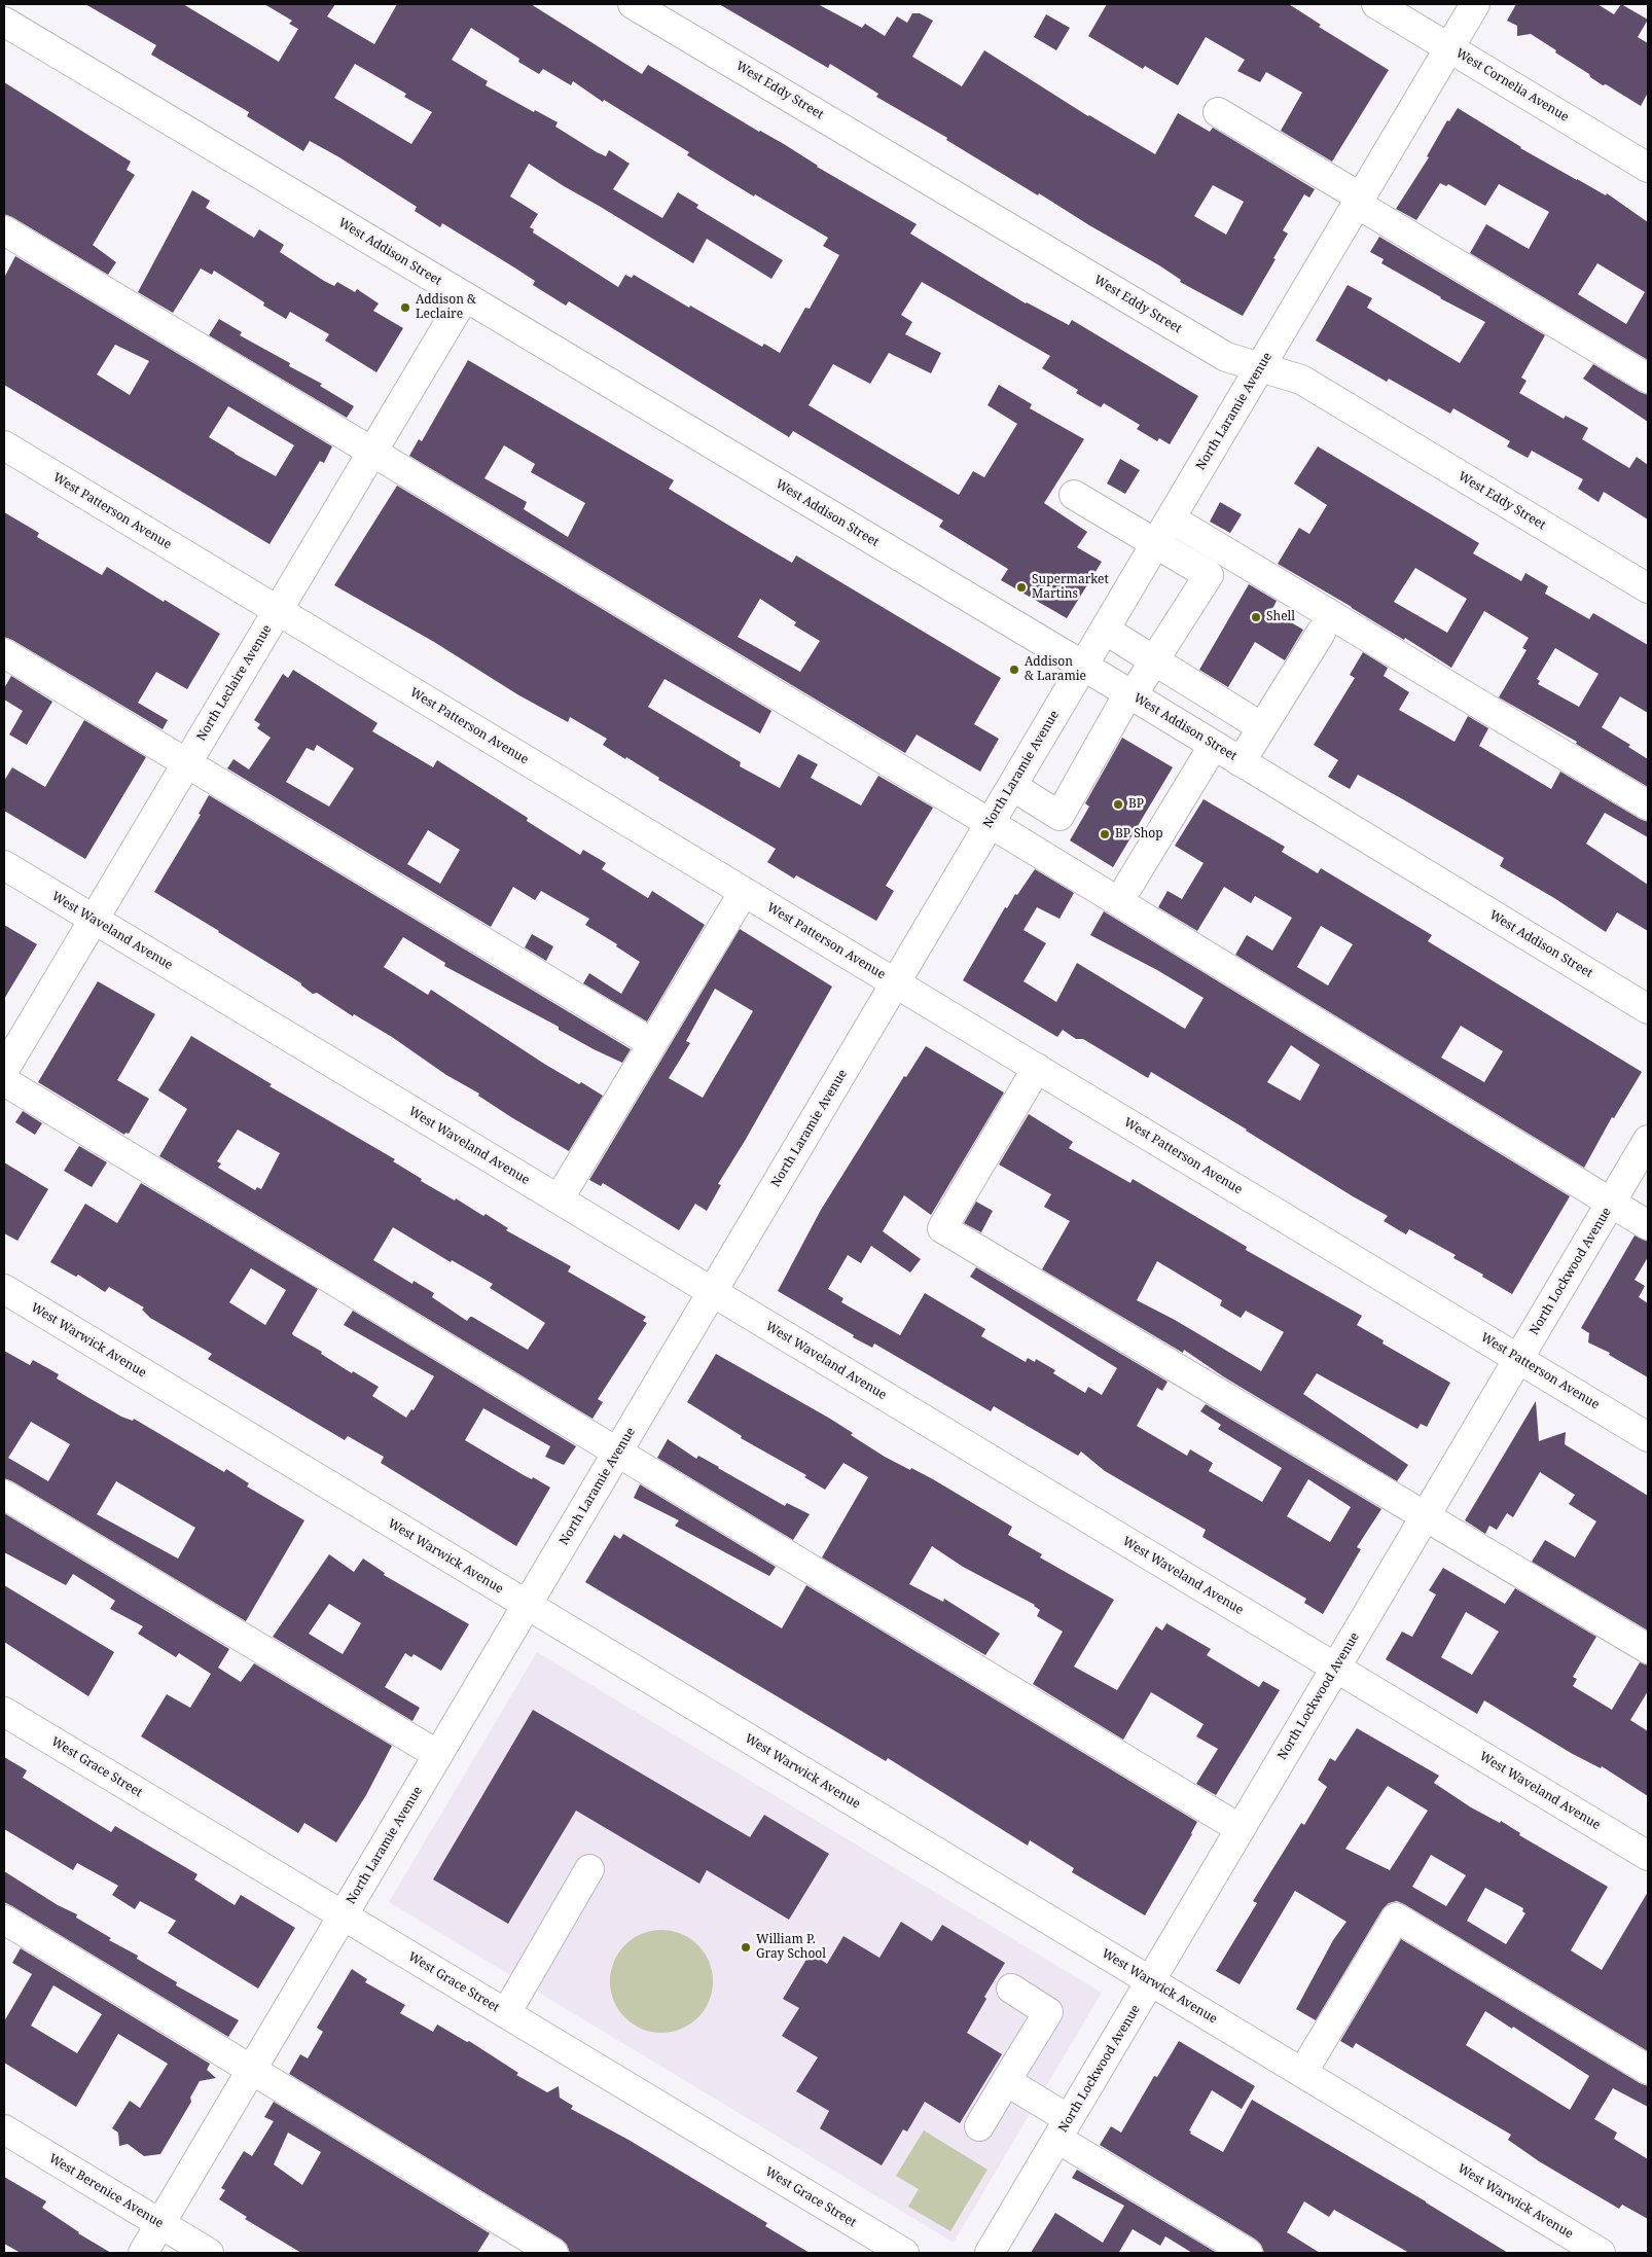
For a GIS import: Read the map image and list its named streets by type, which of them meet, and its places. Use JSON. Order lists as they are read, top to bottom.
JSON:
{
  "streets": {
    "street": [
      "West Cornelia Avenue",
      "West Eddy Street",
      "West Addison Street",
      "North Laramie Avenue",
      "West Patterson Avenue",
      "North Leclaire Avenue",
      "West Waveland Avenue",
      "North Lockwood Avenue",
      "West Warwick Avenue",
      "West Grace Street",
      "West Berenice Avenue"
    ]
  },
  "crossings": [
    ["West Cornelia Avenue", "North Laramie Avenue"],
    ["West Eddy Street", "North Laramie Avenue"],
    ["West Addison Street", "North Laramie Avenue"],
    ["West Addison Street", "North Leclaire Avenue"],
    ["North Laramie Avenue", "West Patterson Avenue"],
    ["North Laramie Avenue", "West Waveland Avenue"],
    ["North Laramie Avenue", "West Warwick Avenue"],
    ["North Laramie Avenue", "West Grace Street"],
    ["North Laramie Avenue", "West Berenice Avenue"],
    ["West Patterson Avenue", "North Leclaire Avenue"],
    ["West Patterson Avenue", "North Lockwood Avenue"],
    ["North Leclaire Avenue", "West Waveland Avenue"],
    ["West Waveland Avenue", "North Lockwood Avenue"],
    ["North Lockwood Avenue", "West Warwick Avenue"]
  ],
  "places": [
    "Addison & Leclaire",
    "Supermarket Martins",
    "Shell",
    "Addison & Laramie",
    "BP",
    "BP Shop",
    "William P. Gray School"
  ]
}
